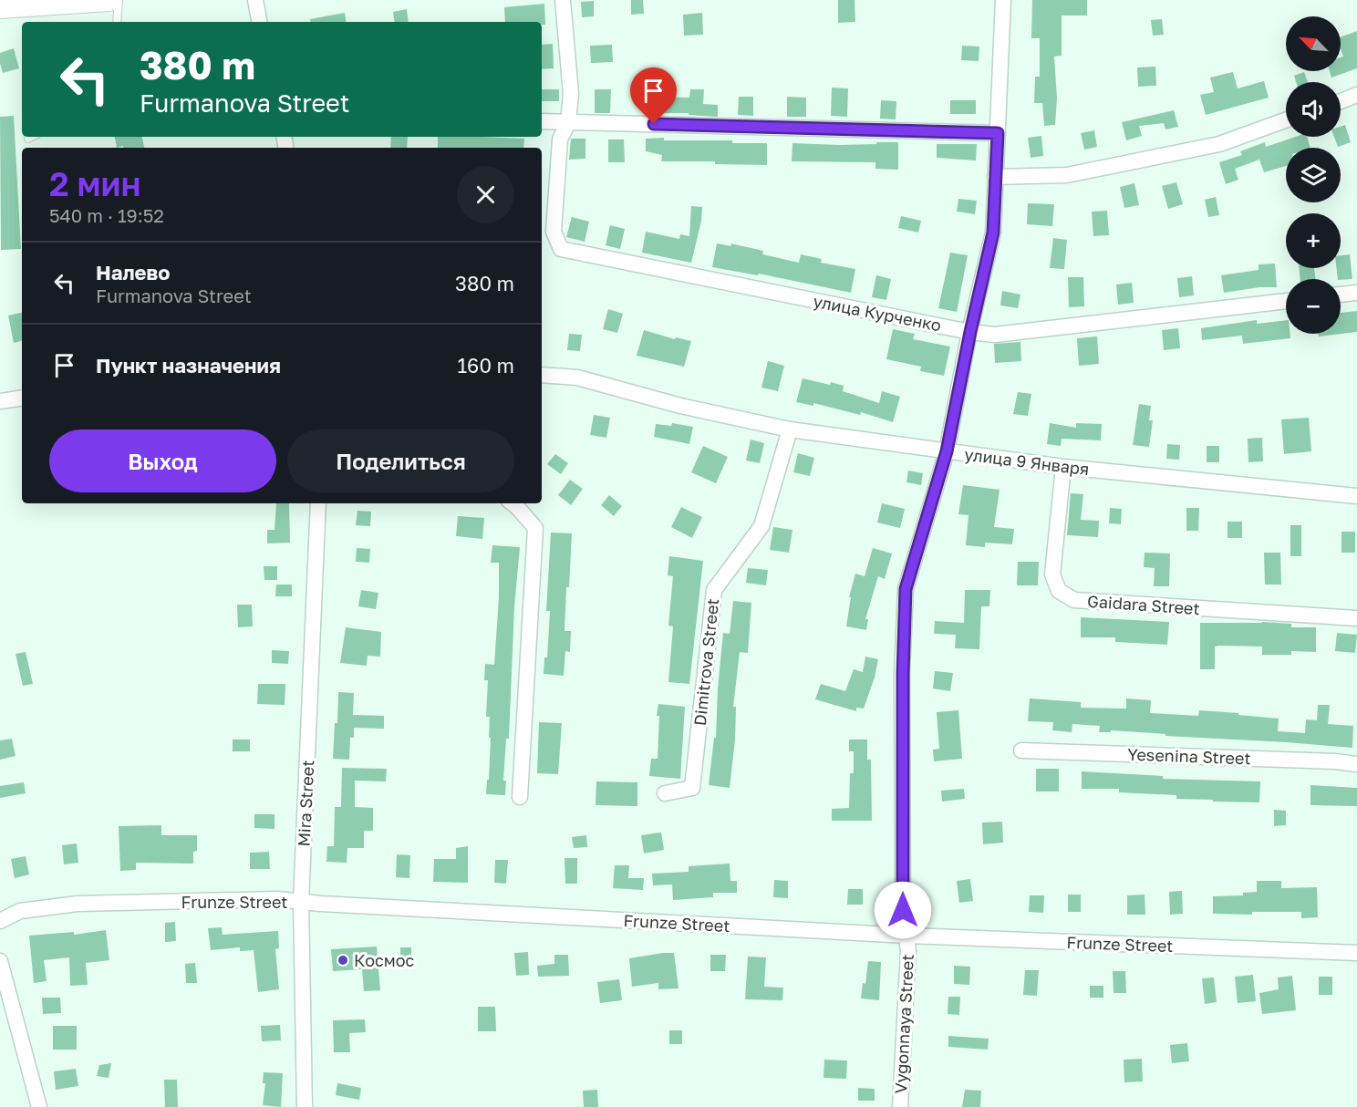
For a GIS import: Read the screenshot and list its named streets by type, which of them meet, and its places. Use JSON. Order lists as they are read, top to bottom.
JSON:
{
  "streets": {
    "street": [
      "улица Курченко",
      "улица 9 Января",
      "Gaidara Street",
      "Dimitrova Street",
      "Yesenina Street",
      "Mira Street",
      "Frunze Street",
      "Vygonnaya Street"
    ]
  },
  "crossings": [
    ["улица Курченко", "Vygonnaya Street"],
    ["улица 9 Января", "Gaidara Street"],
    ["улица 9 Января", "Dimitrova Street"],
    ["улица 9 Января", "Vygonnaya Street"],
    ["Mira Street", "Frunze Street"],
    ["Frunze Street", "Vygonnaya Street"]
  ],
  "places": ["Космос"],
  "north": "top left",
  "page": {
    "map_buttons": ["+", "−"],
    "turn": ["380 m", "Furmanova Street"],
    "heading": ["2 мин", "540 m · 19:52"],
    "list": [
      {
        "name": "Налево",
        "note": "Furmanova Street",
        "value": "380 m"
      },
      {
        "name": "Пункт назначения",
        "value": "160 m"
      }
    ],
    "buttons": ["Выход", "Поделиться"]
  }
}
